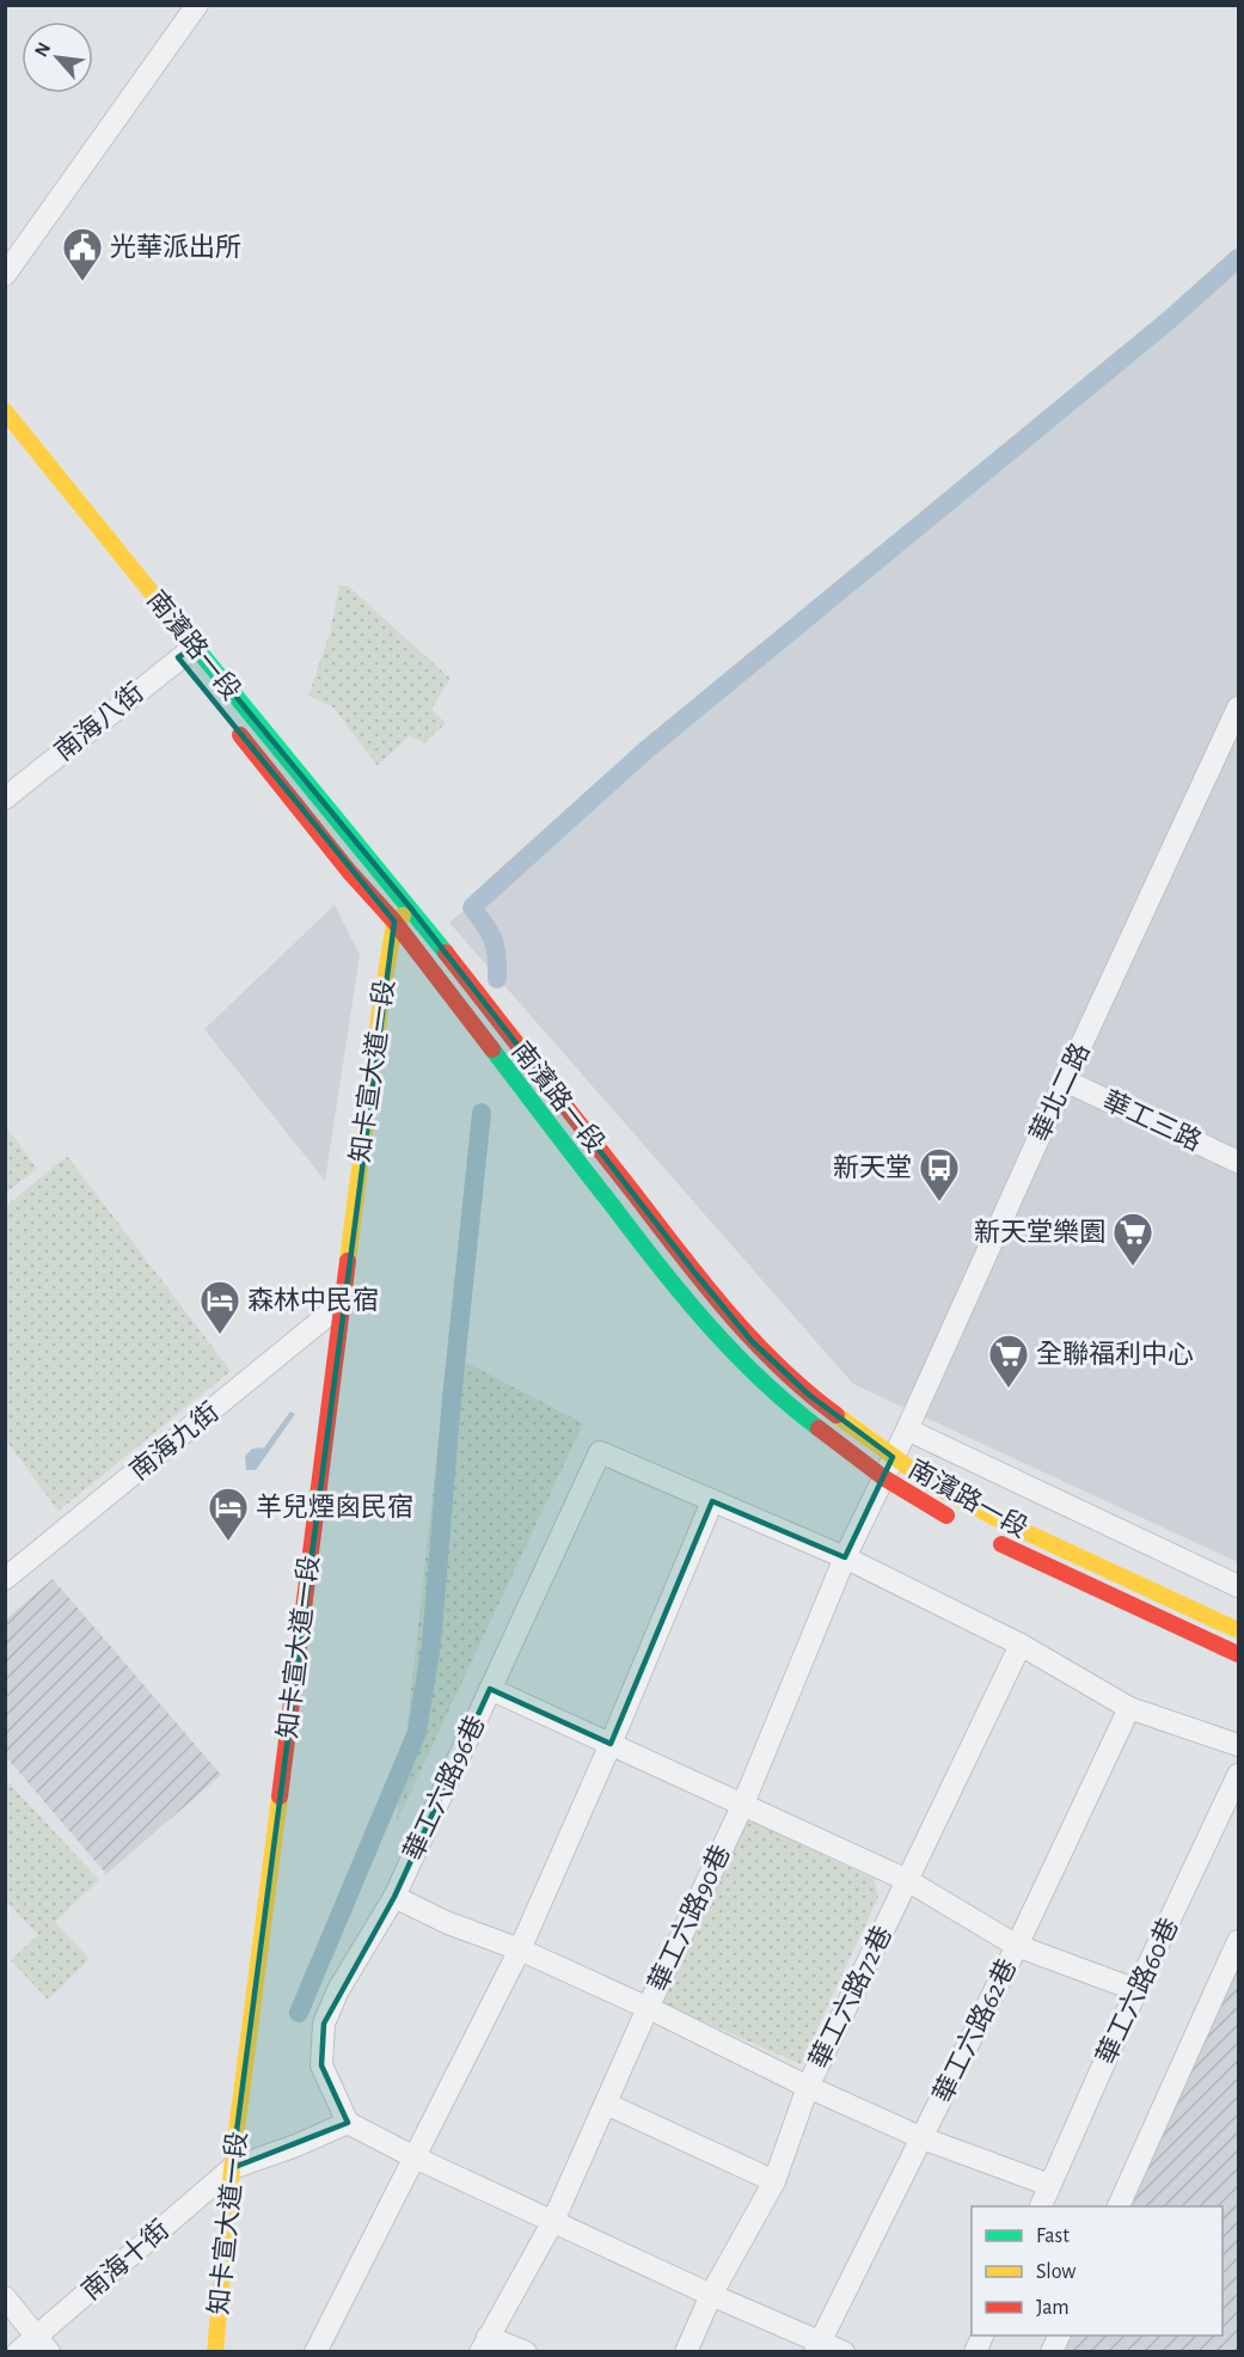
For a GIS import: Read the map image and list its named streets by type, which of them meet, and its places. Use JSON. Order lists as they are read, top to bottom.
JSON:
{
  "streets": {
    "main road": ["南濱路一段", "知卡宣大道一段"],
    "street": [
      "南海八街",
      "華北二路",
      "華工三路",
      "南海九街",
      "華工六路96巷",
      "華工六路90巷",
      "華工六路60巷",
      "華工六路72巷",
      "華工六路62巷",
      "南海十街"
    ]
  },
  "crossings": [
    ["南濱路一段", "南海八街"],
    ["南濱路一段", "知卡宣大道一段"],
    ["南濱路一段", "華北二路"],
    ["南濱路一段", "華工六路90巷"],
    ["知卡宣大道一段", "南海九街"],
    ["知卡宣大道一段", "南海十街"],
    ["華北二路", "華工三路"],
    ["華北二路", "華工六路90巷"]
  ],
  "places": {
    "public building": ["光華派出所"],
    "bus stop": ["新天堂"],
    "supermarket": ["新天堂樂園", "全聯福利中心"],
    "hotel": ["森林中民宿", "羊兒煙囪民宿"]
  },
  "legend": ["Fast", "Slow", "Jam"],
  "north": "top left"
}
